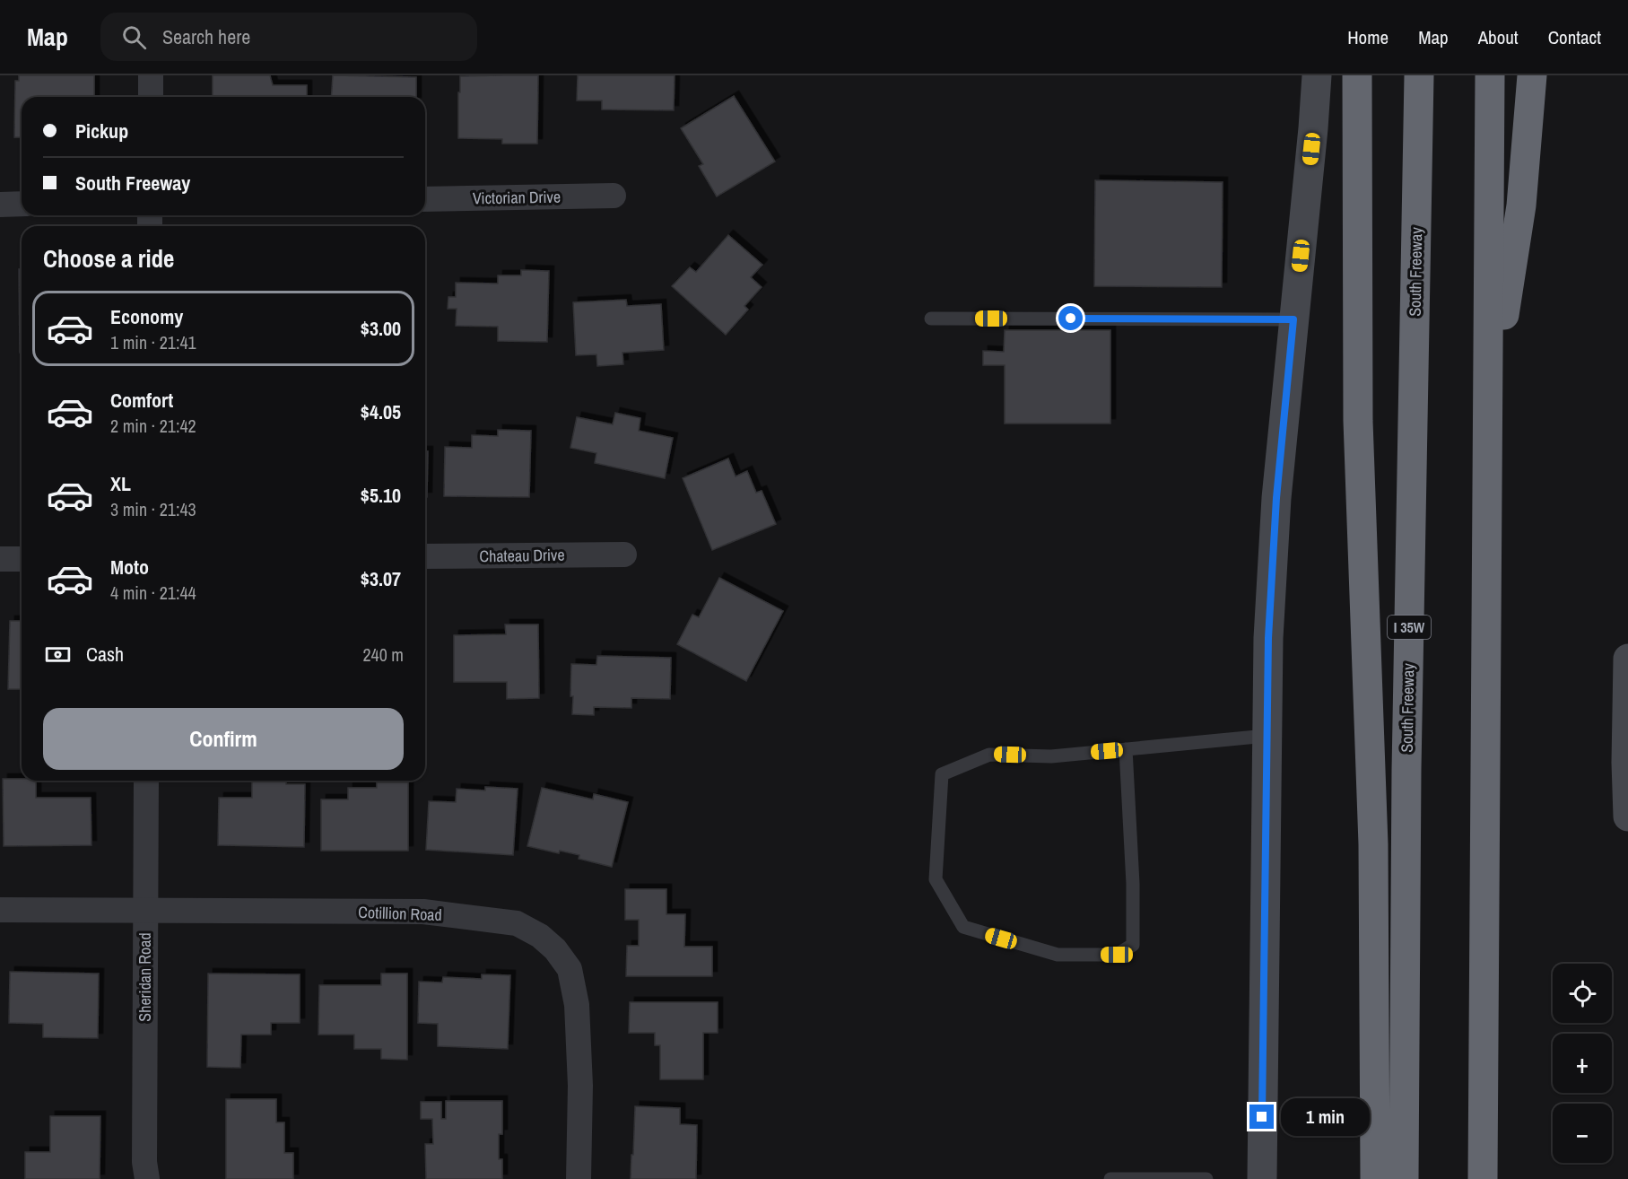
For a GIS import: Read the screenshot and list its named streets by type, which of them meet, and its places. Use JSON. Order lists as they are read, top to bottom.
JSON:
{
  "streets": {
    "highway": ["South Freeway", "I 35W"],
    "street": [
      "Victorian Drive",
      "Chateau Drive",
      "Cotillion Road",
      "Sheridan Road"
    ]
  },
  "crossings": [
    ["Cotillion Road", "Sheridan Road"]
  ],
  "page": {
    "header": "Map",
    "search": "Search here",
    "nav": [
      "Home",
      "Map",
      "About",
      "Contact"
    ],
    "banner": ["Pickup", "South Freeway"],
    "heading": "Choose a ride",
    "list": [
      {
        "name": "Economy",
        "note": "1 min · 21:41",
        "value": "$3.00"
      },
      {
        "name": "Comfort",
        "note": "2 min · 21:42",
        "value": "$4.05"
      },
      {
        "name": "XL",
        "note": "3 min · 21:43",
        "value": "$5.10"
      },
      {
        "name": "Moto",
        "note": "4 min · 21:44",
        "value": "$3.07"
      }
    ],
    "pay": ["Cash", "240 m"],
    "buttons": "Confirm",
    "map_buttons": ["+", "−"],
    "bubble": "1 min"
  }
}
